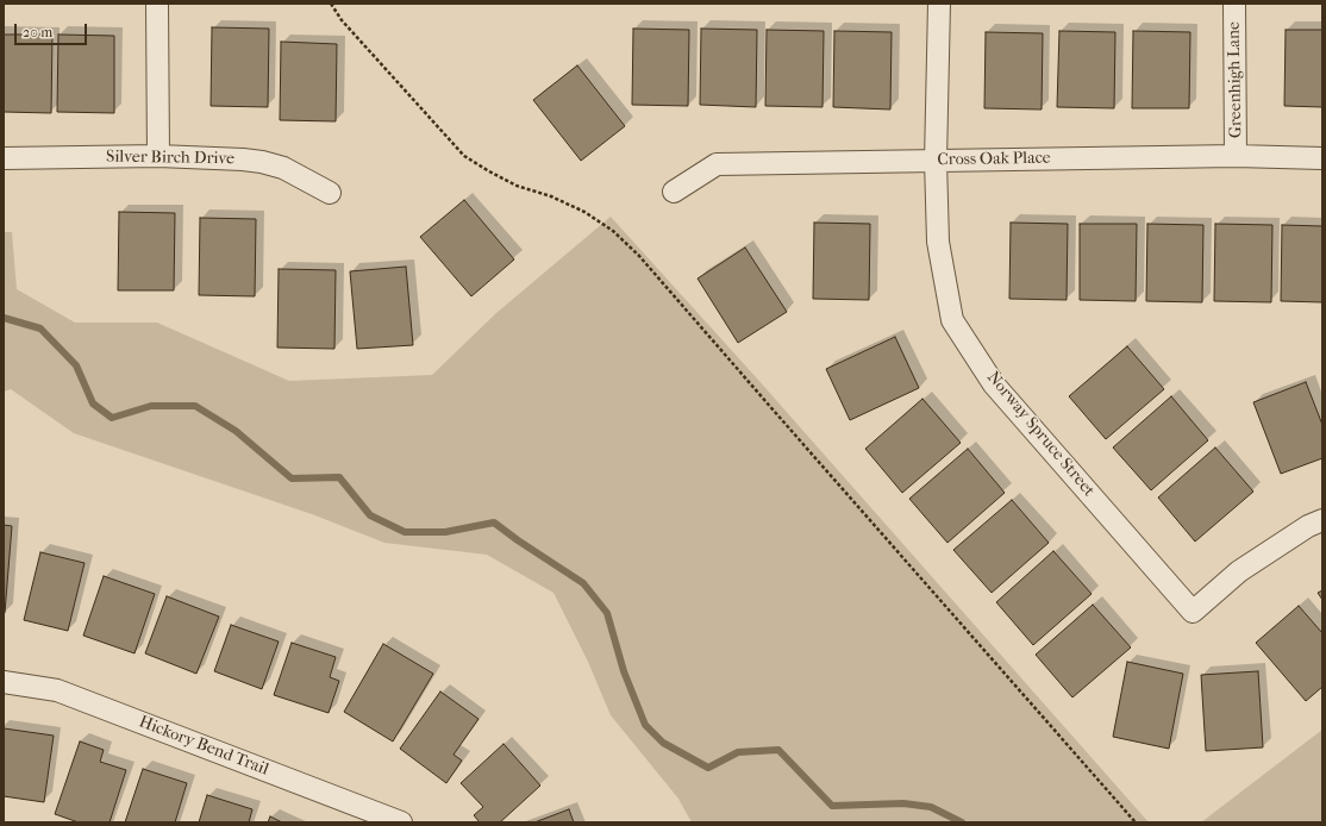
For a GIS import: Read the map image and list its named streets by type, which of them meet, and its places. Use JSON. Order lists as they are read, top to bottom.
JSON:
{
  "streets": {
    "street": [
      "Greenhigh Lane",
      "Silver Birch Drive",
      "Cross Oak Place",
      "Norway Spruce Street",
      "Hickory Bend Trail"
    ]
  },
  "crossings": [
    ["Greenhigh Lane", "Cross Oak Place"],
    ["Cross Oak Place", "Norway Spruce Street"]
  ],
  "scale_bar": "20 m"
}
